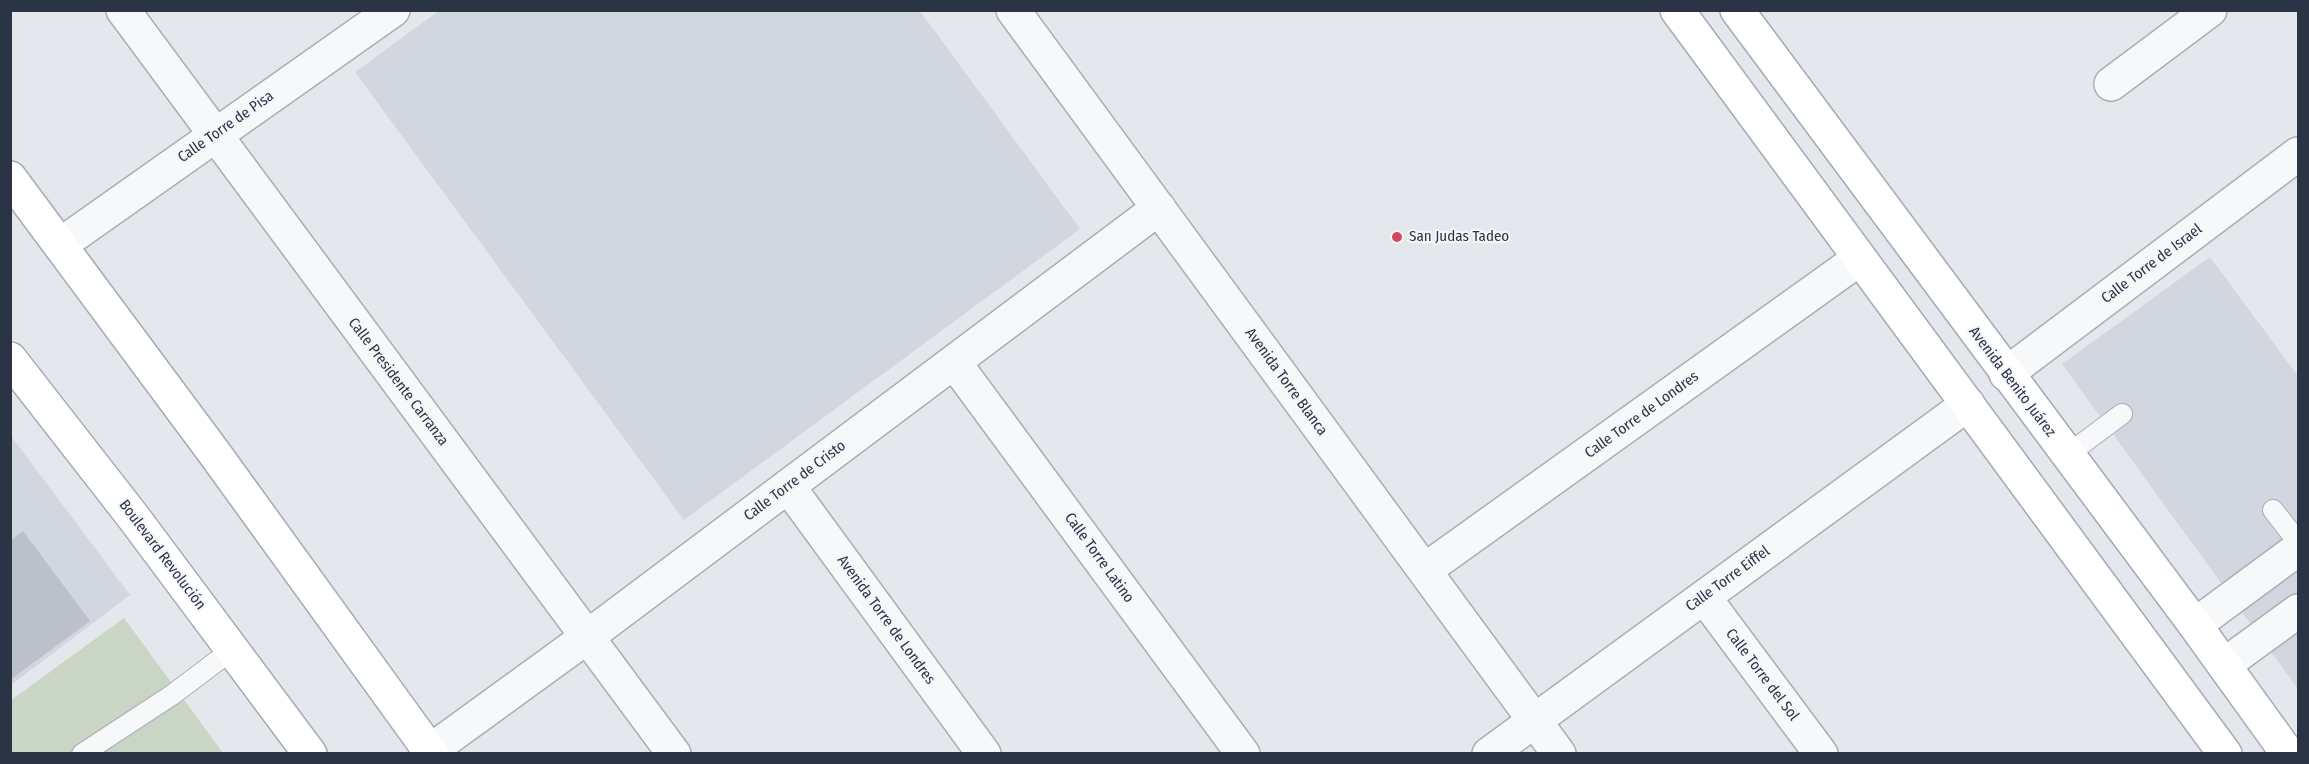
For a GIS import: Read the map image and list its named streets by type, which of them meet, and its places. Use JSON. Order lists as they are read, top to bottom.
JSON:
{
  "streets": {
    "main road": ["Avenida Benito Juárez", "Boulevard Revolución"],
    "street": [
      "Calle Torre de Pisa",
      "Calle Torre de Israel",
      "Calle Presidente Carranza",
      "Avenida Torre Blanca",
      "Calle Torre de Londres",
      "Calle Torre de Cristo",
      "Calle Torre Latino",
      "Calle Torre Eiffel",
      "Avenida Torre de Londres",
      "Calle Torre del Sol"
    ]
  },
  "crossings": [
    ["Calle Torre de Pisa", "Calle Presidente Carranza"],
    ["Calle Torre de Israel", "Avenida Benito Juárez"],
    ["Calle Presidente Carranza", "Calle Torre de Cristo"],
    ["Avenida Torre Blanca", "Calle Torre de Londres"],
    ["Avenida Torre Blanca", "Calle Torre de Cristo"],
    ["Avenida Torre Blanca", "Calle Torre Eiffel"],
    ["Calle Torre de Cristo", "Calle Torre Latino"],
    ["Calle Torre de Cristo", "Avenida Torre de Londres"],
    ["Calle Torre Eiffel", "Calle Torre del Sol"]
  ],
  "places": ["San Judas Tadeo"]
}
